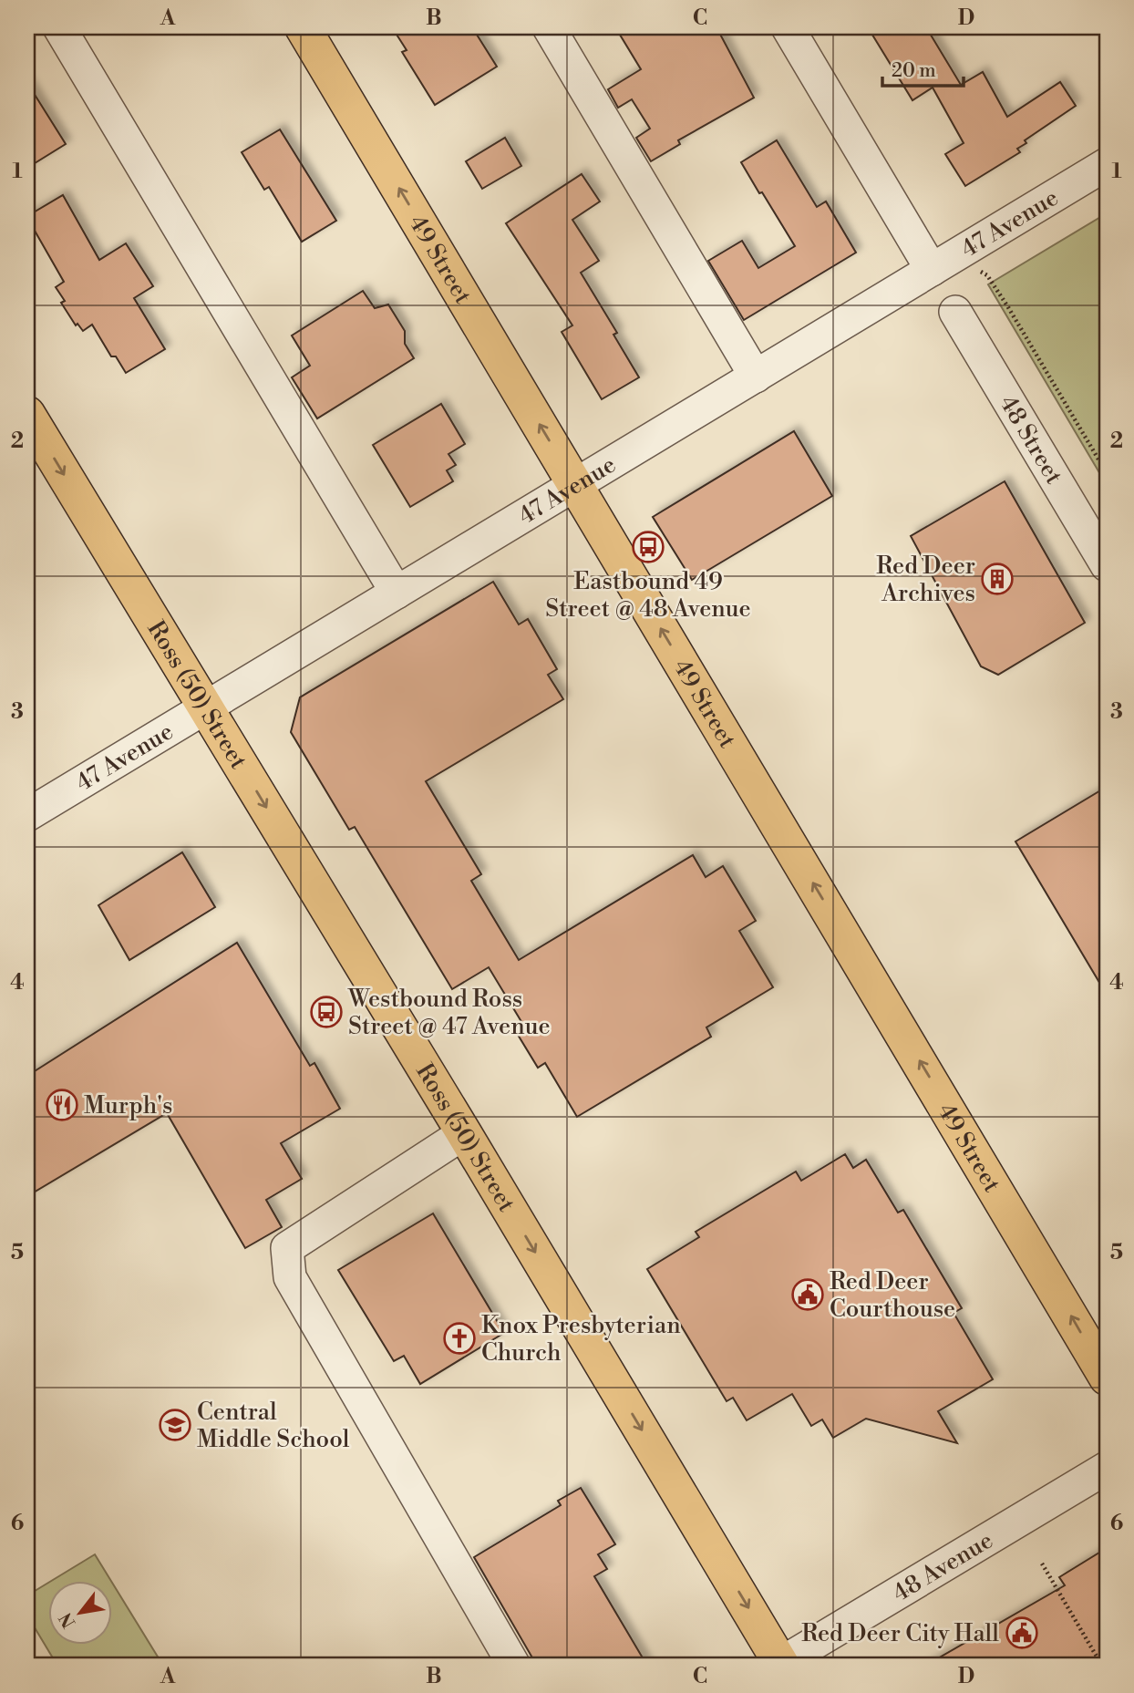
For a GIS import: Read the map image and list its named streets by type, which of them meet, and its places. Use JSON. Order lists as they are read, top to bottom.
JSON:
{
  "streets": {
    "main road": ["49 Street", "Ross (50) Street"],
    "street": ["47 Avenue", "48 Street", "48 Avenue"]
  },
  "crossings": [
    ["47 Avenue", "49 Street"],
    ["47 Avenue", "Ross (50) Street"],
    ["Ross (50) Street", "48 Avenue"]
  ],
  "one_way": ["49 Street", "Ross (50) Street"],
  "places": {
    "bus stop": ["Eastbound 49 Street @ 48 Avenue", "Westbound Ross Street @ 47 Avenue"],
    "building": ["Red Deer Archives"],
    "restaurant": ["Murph's"],
    "public building": ["Red Deer Courthouse", "Red Deer City Hall"],
    "church": ["Knox Presbyterian Church"],
    "school or university": ["Central Middle School"]
  },
  "scale_bar": "20 m",
  "north": "bottom left",
  "grid": {
    "columns": [
      "A",
      "B",
      "C",
      "D"
    ],
    "rows": [
      "1",
      "2",
      "3",
      "4",
      "5",
      "6"
    ]
  }
}
